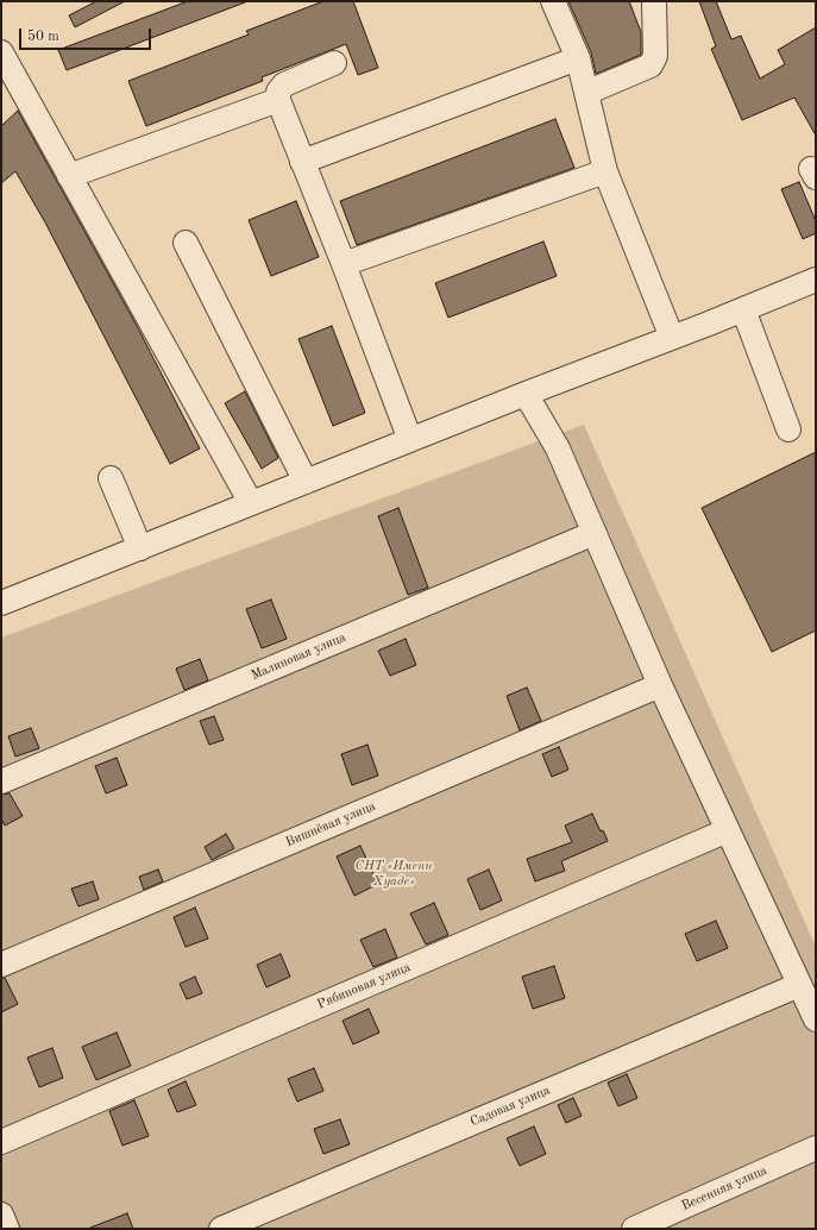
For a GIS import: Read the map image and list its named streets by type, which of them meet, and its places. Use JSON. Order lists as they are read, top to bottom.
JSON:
{
  "streets": {
    "street": [
      "Малиновая улица",
      "Вишнёвая улица",
      "Рябиновая улица",
      "Садовая улица",
      "Весенняя улица"
    ]
  },
  "parks": ["СНТ «Имени Хуаде»"],
  "scale_bar": "50 m"
}
